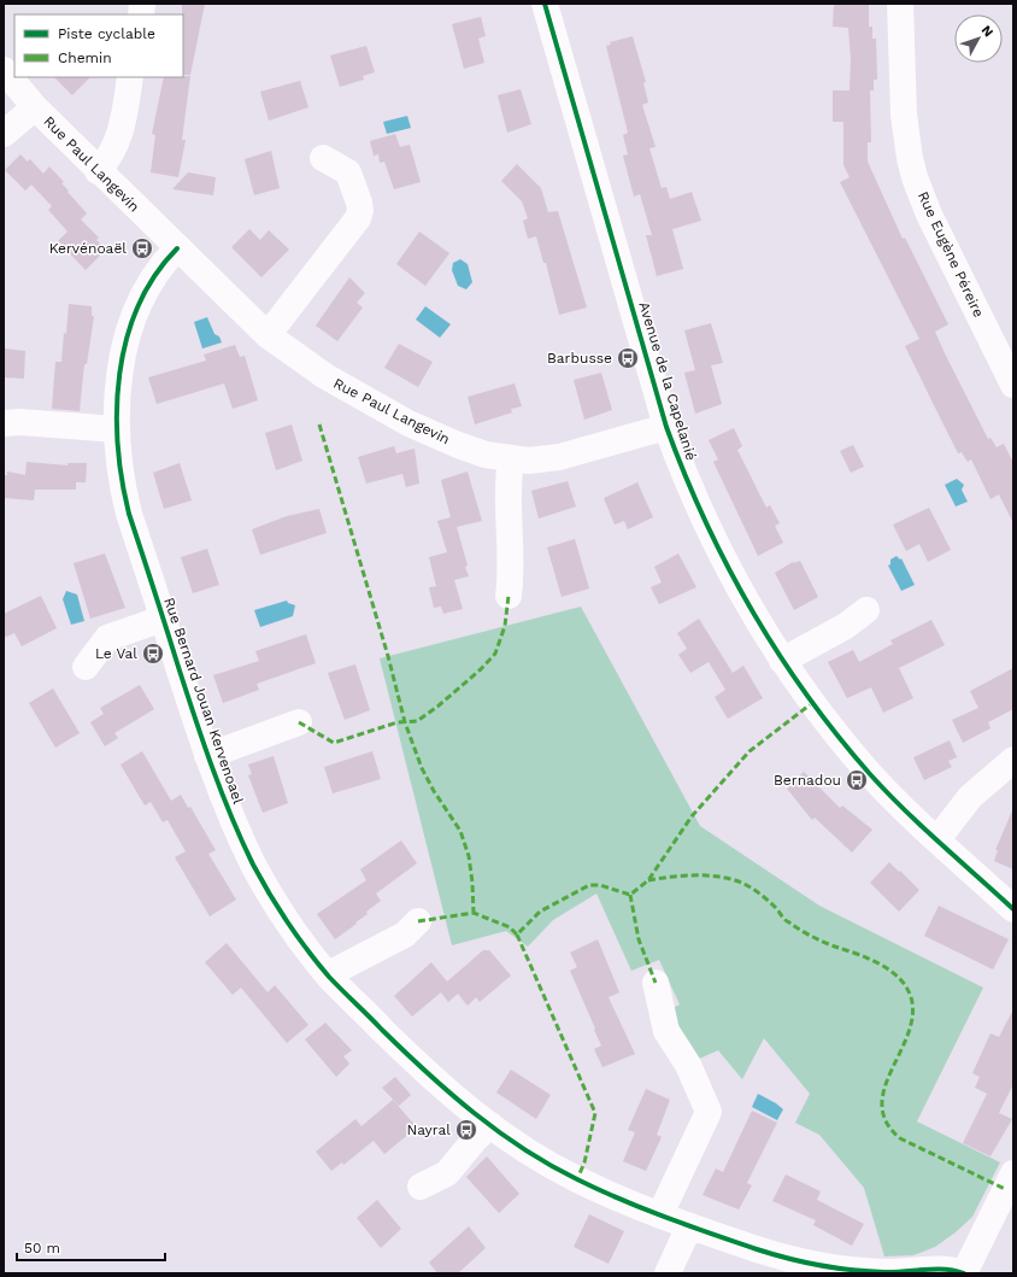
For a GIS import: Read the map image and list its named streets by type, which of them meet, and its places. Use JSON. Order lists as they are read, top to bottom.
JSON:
{
  "streets": {
    "street": [
      "Rue Paul Langevin",
      "Rue Eugène Péreire",
      "Avenue de la Capelanié",
      "Rue Bernard Jouan Kervenoael"
    ]
  },
  "crossings": [
    ["Rue Paul Langevin", "Avenue de la Capelanié"],
    ["Rue Paul Langevin", "Rue Bernard Jouan Kervenoael"]
  ],
  "places": {
    "bus stop": [
      "Kervénoaël",
      "Barbusse",
      "Le Val",
      "Bernadou",
      "Nayral"
    ]
  },
  "legend": ["Piste cyclable", "Chemin"],
  "scale_bar": "50 m",
  "north": "top right"
}
